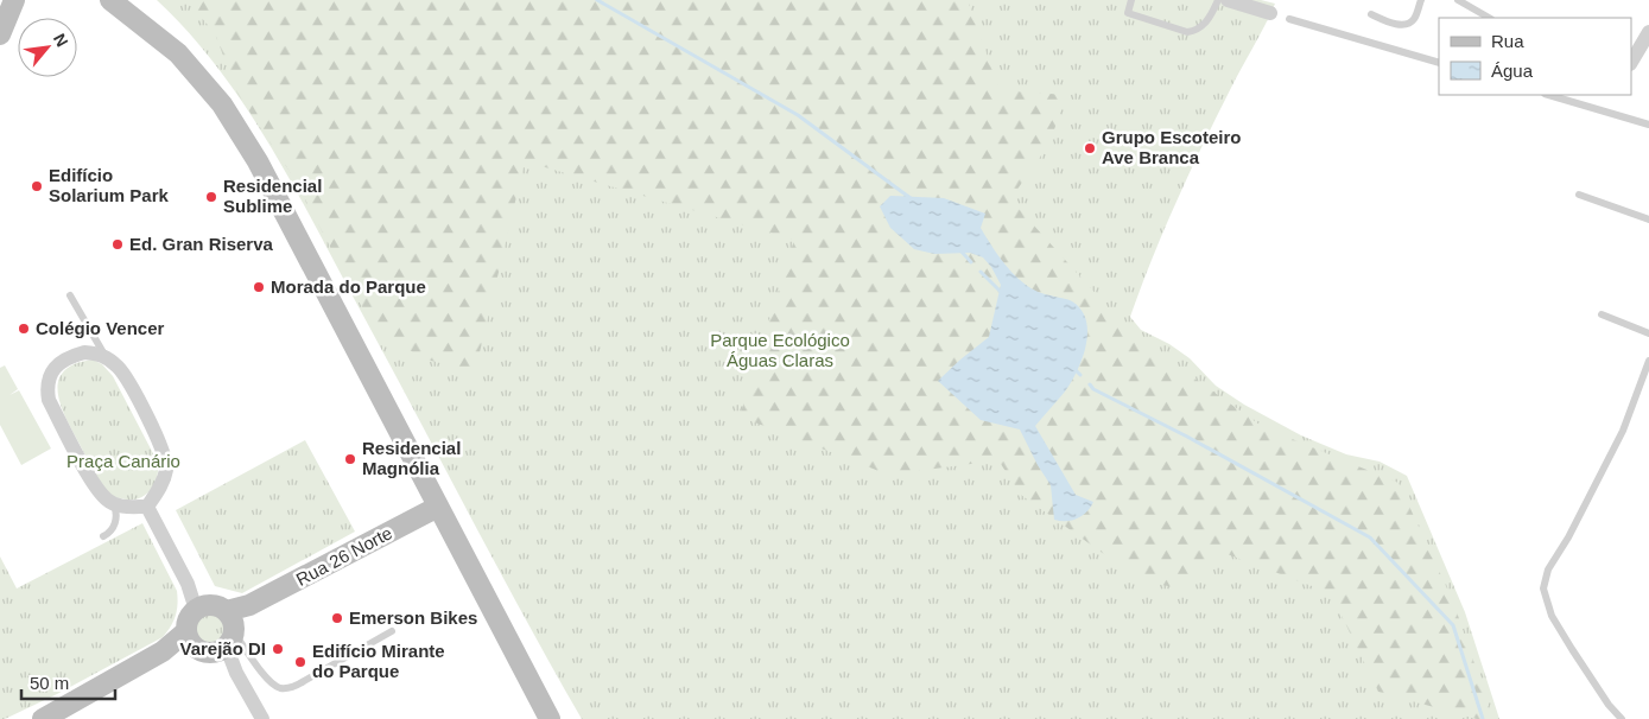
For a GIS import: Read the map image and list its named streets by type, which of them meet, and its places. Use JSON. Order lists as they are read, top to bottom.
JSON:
{
  "streets": {
    "street": ["Rua 26 Norte"]
  },
  "parks": ["Parque Ecológico Águas Claras", "Praça Canário"],
  "places": [
    "Grupo Escoteiro Ave Branca",
    "Edifício Solarium Park",
    "Residencial Sublime",
    "Ed. Gran Riserva",
    "Morada do Parque",
    "Colégio Vencer",
    "Residencial Magnólia",
    "Emerson Bikes",
    "Varejão DI",
    "Edifício Mirante do Parque"
  ],
  "legend": ["Rua", "Água"],
  "scale_bar": "50 m",
  "north": "top right"
}
